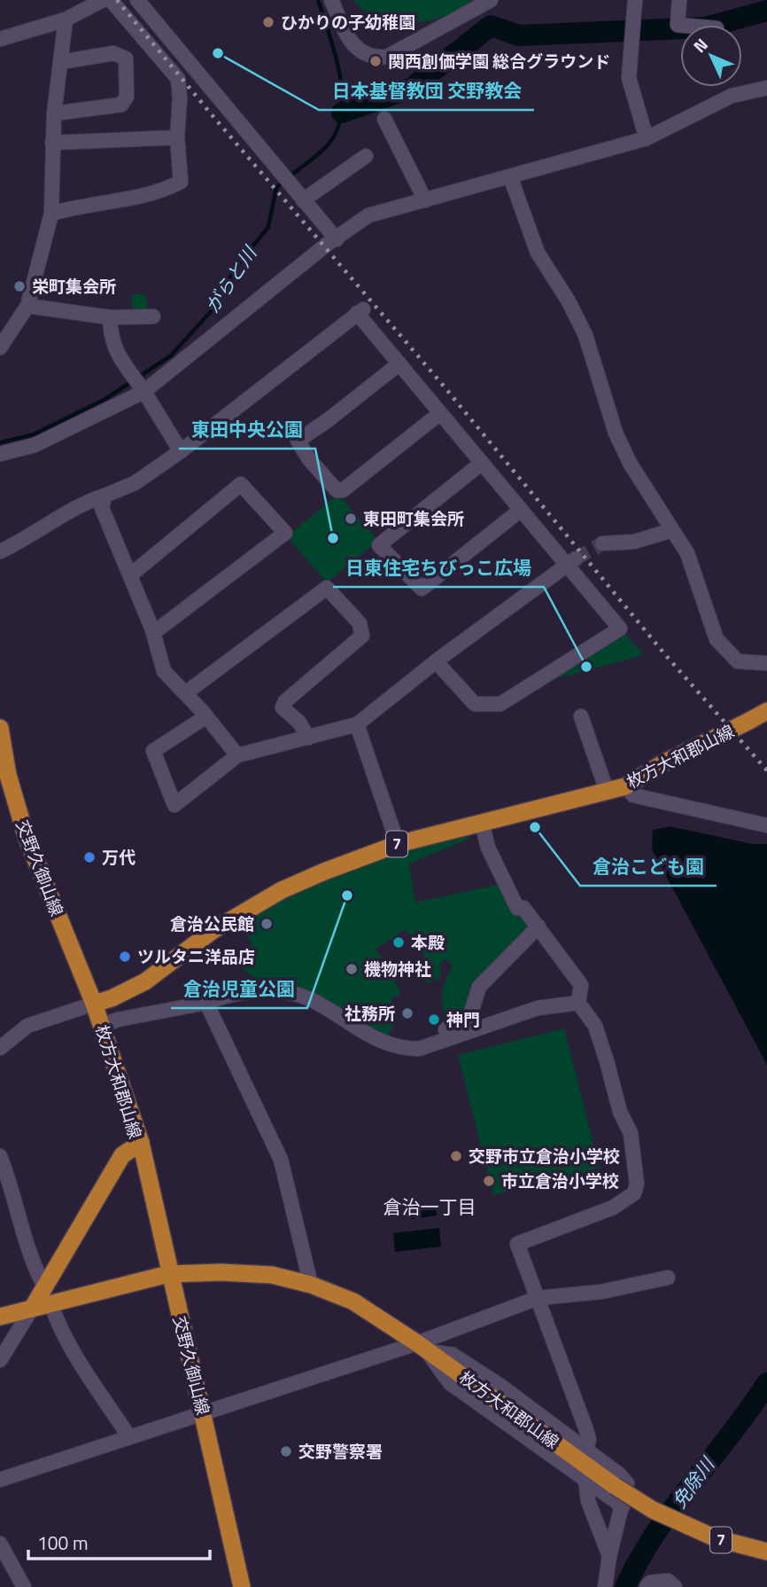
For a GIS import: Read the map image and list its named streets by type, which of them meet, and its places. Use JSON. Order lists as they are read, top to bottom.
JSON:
{
  "streets": {
    "main road": ["枚方大和郡山線", "7", "交野久御山線"]
  },
  "crossings": [
    ["枚方大和郡山線", "交野久御山線"]
  ],
  "districts": ["倉治一丁目"],
  "water": ["がらと川", "免除川"],
  "places": [
    "ひかりの子幼稚園",
    "日本基督教団 交野教会",
    "関西創価学園 総合グラウンド",
    "栄町集会所",
    "東田町集会所",
    "東田中央公園",
    "日東住宅ちびっこ広場",
    "倉治こども園",
    "万代",
    "倉治児童公園",
    "倉治公民館",
    "本殿",
    "ツルタニ洋品店",
    "機物神社",
    "社務所",
    "神門",
    "交野市立倉治小学校",
    "市立倉治小学校",
    "交野警察署"
  ],
  "scale_bar": "100 m",
  "north": "top left"
}
